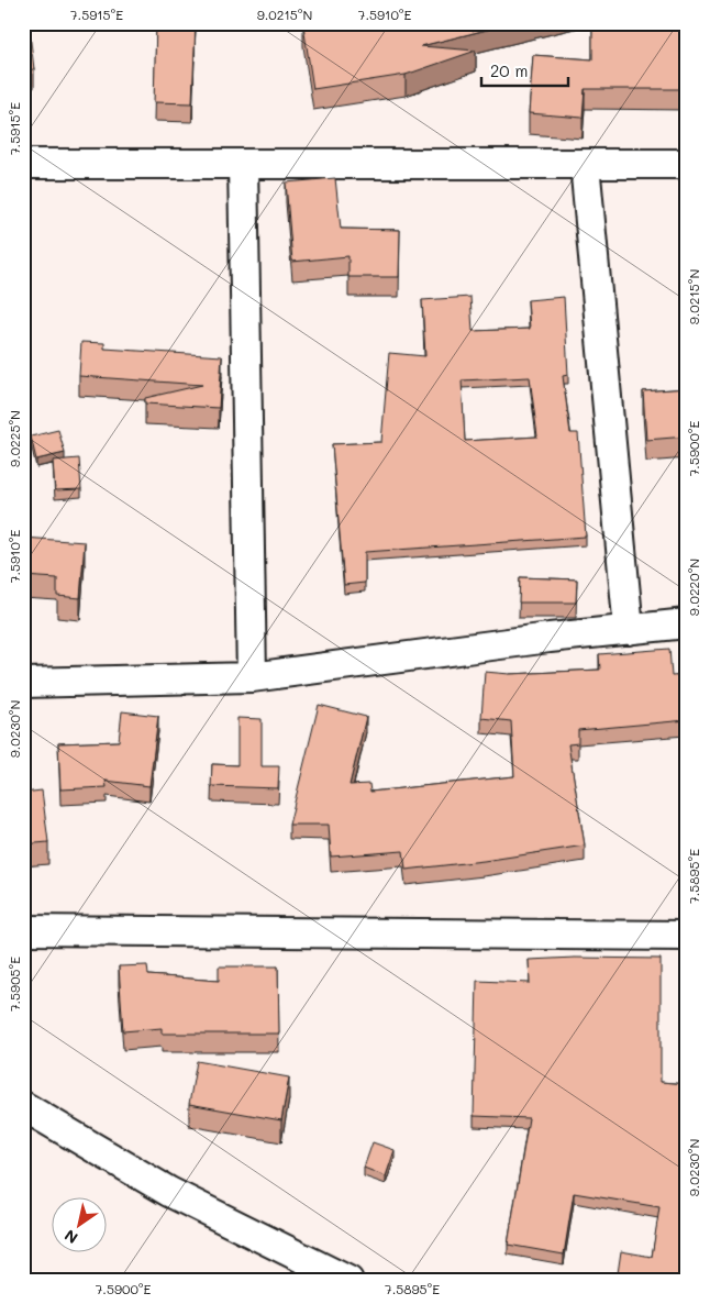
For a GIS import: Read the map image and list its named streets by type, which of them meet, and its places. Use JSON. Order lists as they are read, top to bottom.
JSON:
{
  "scale_bar": "20 m",
  "north": "bottom left",
  "coordinates": [
    "7.5915°E",
    "9.0215°N",
    "7.5910°E",
    "9.0225°N",
    "7.5900°E",
    "9.0220°N",
    "9.0230°N",
    "7.5895°E",
    "7.5905°E"
  ]
}
